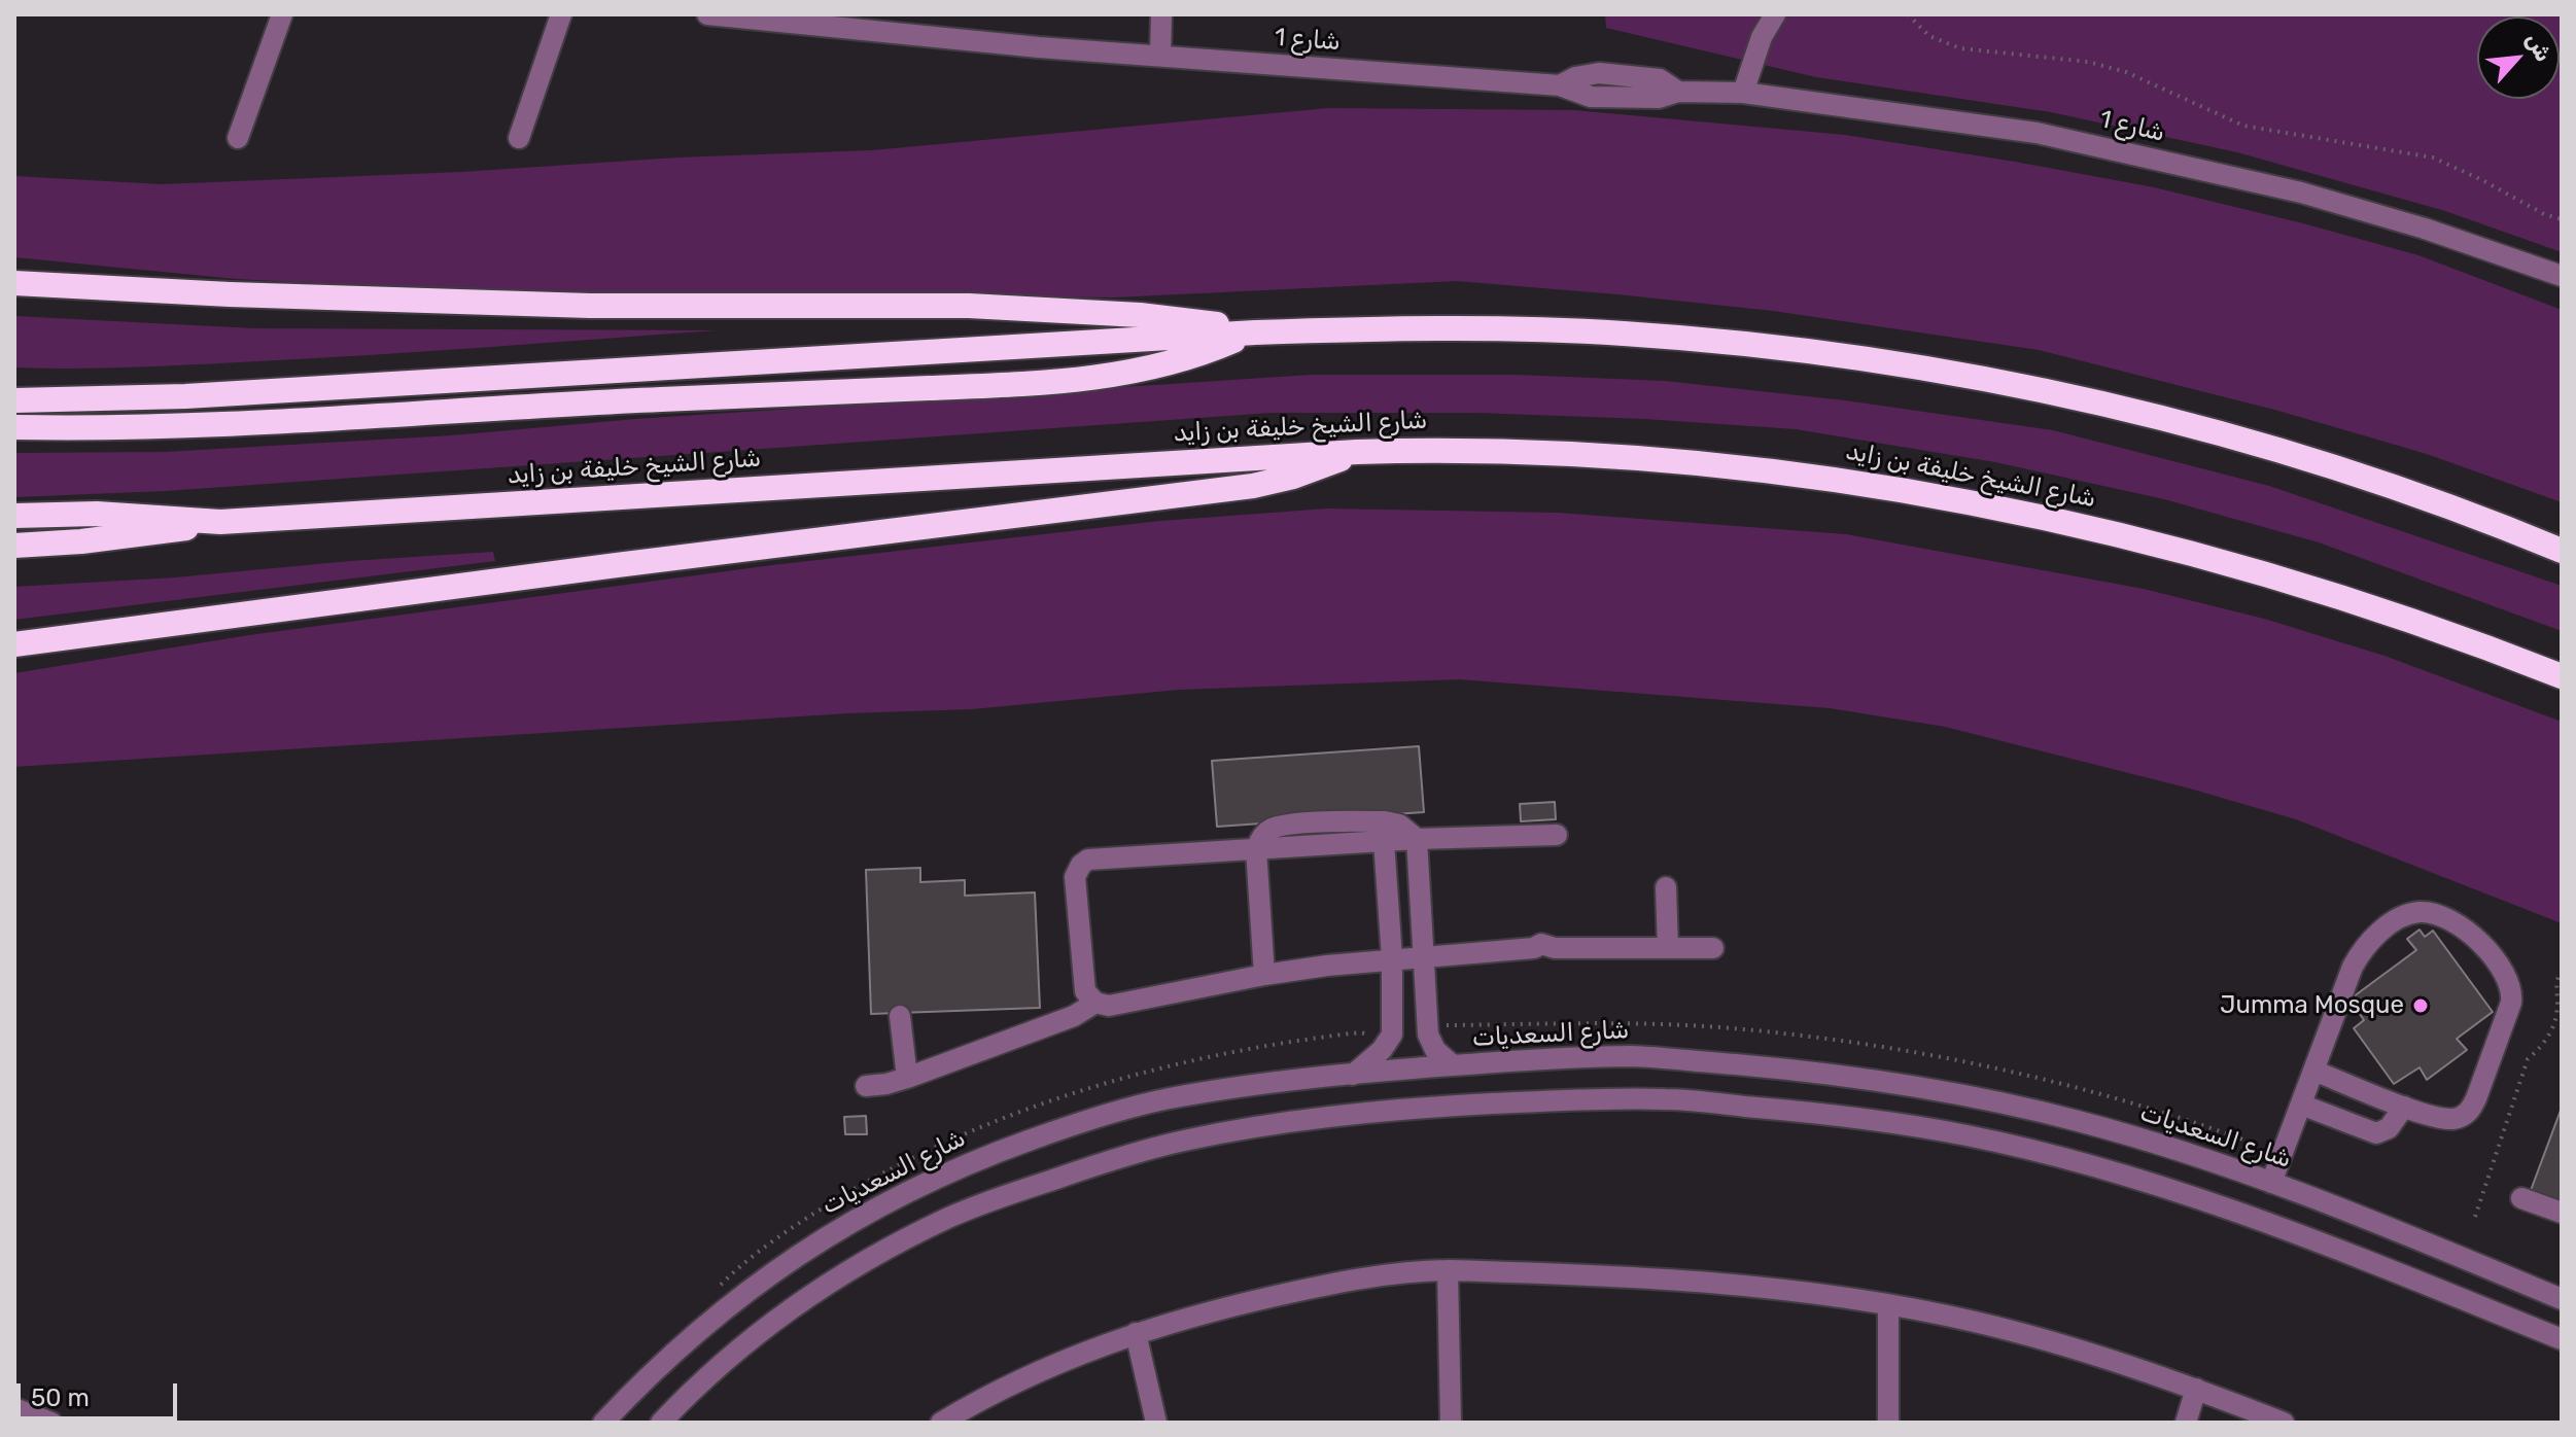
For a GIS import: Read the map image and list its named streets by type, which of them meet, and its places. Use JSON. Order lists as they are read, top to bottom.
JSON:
{
  "streets": {
    "highway": ["شارع الشيخ خليفة بن زايد"],
    "street": ["شارع 1", "شارع السعديات"]
  },
  "places": ["Jumma Mosque"],
  "scale_bar": "50 m",
  "north": "top right"
}
